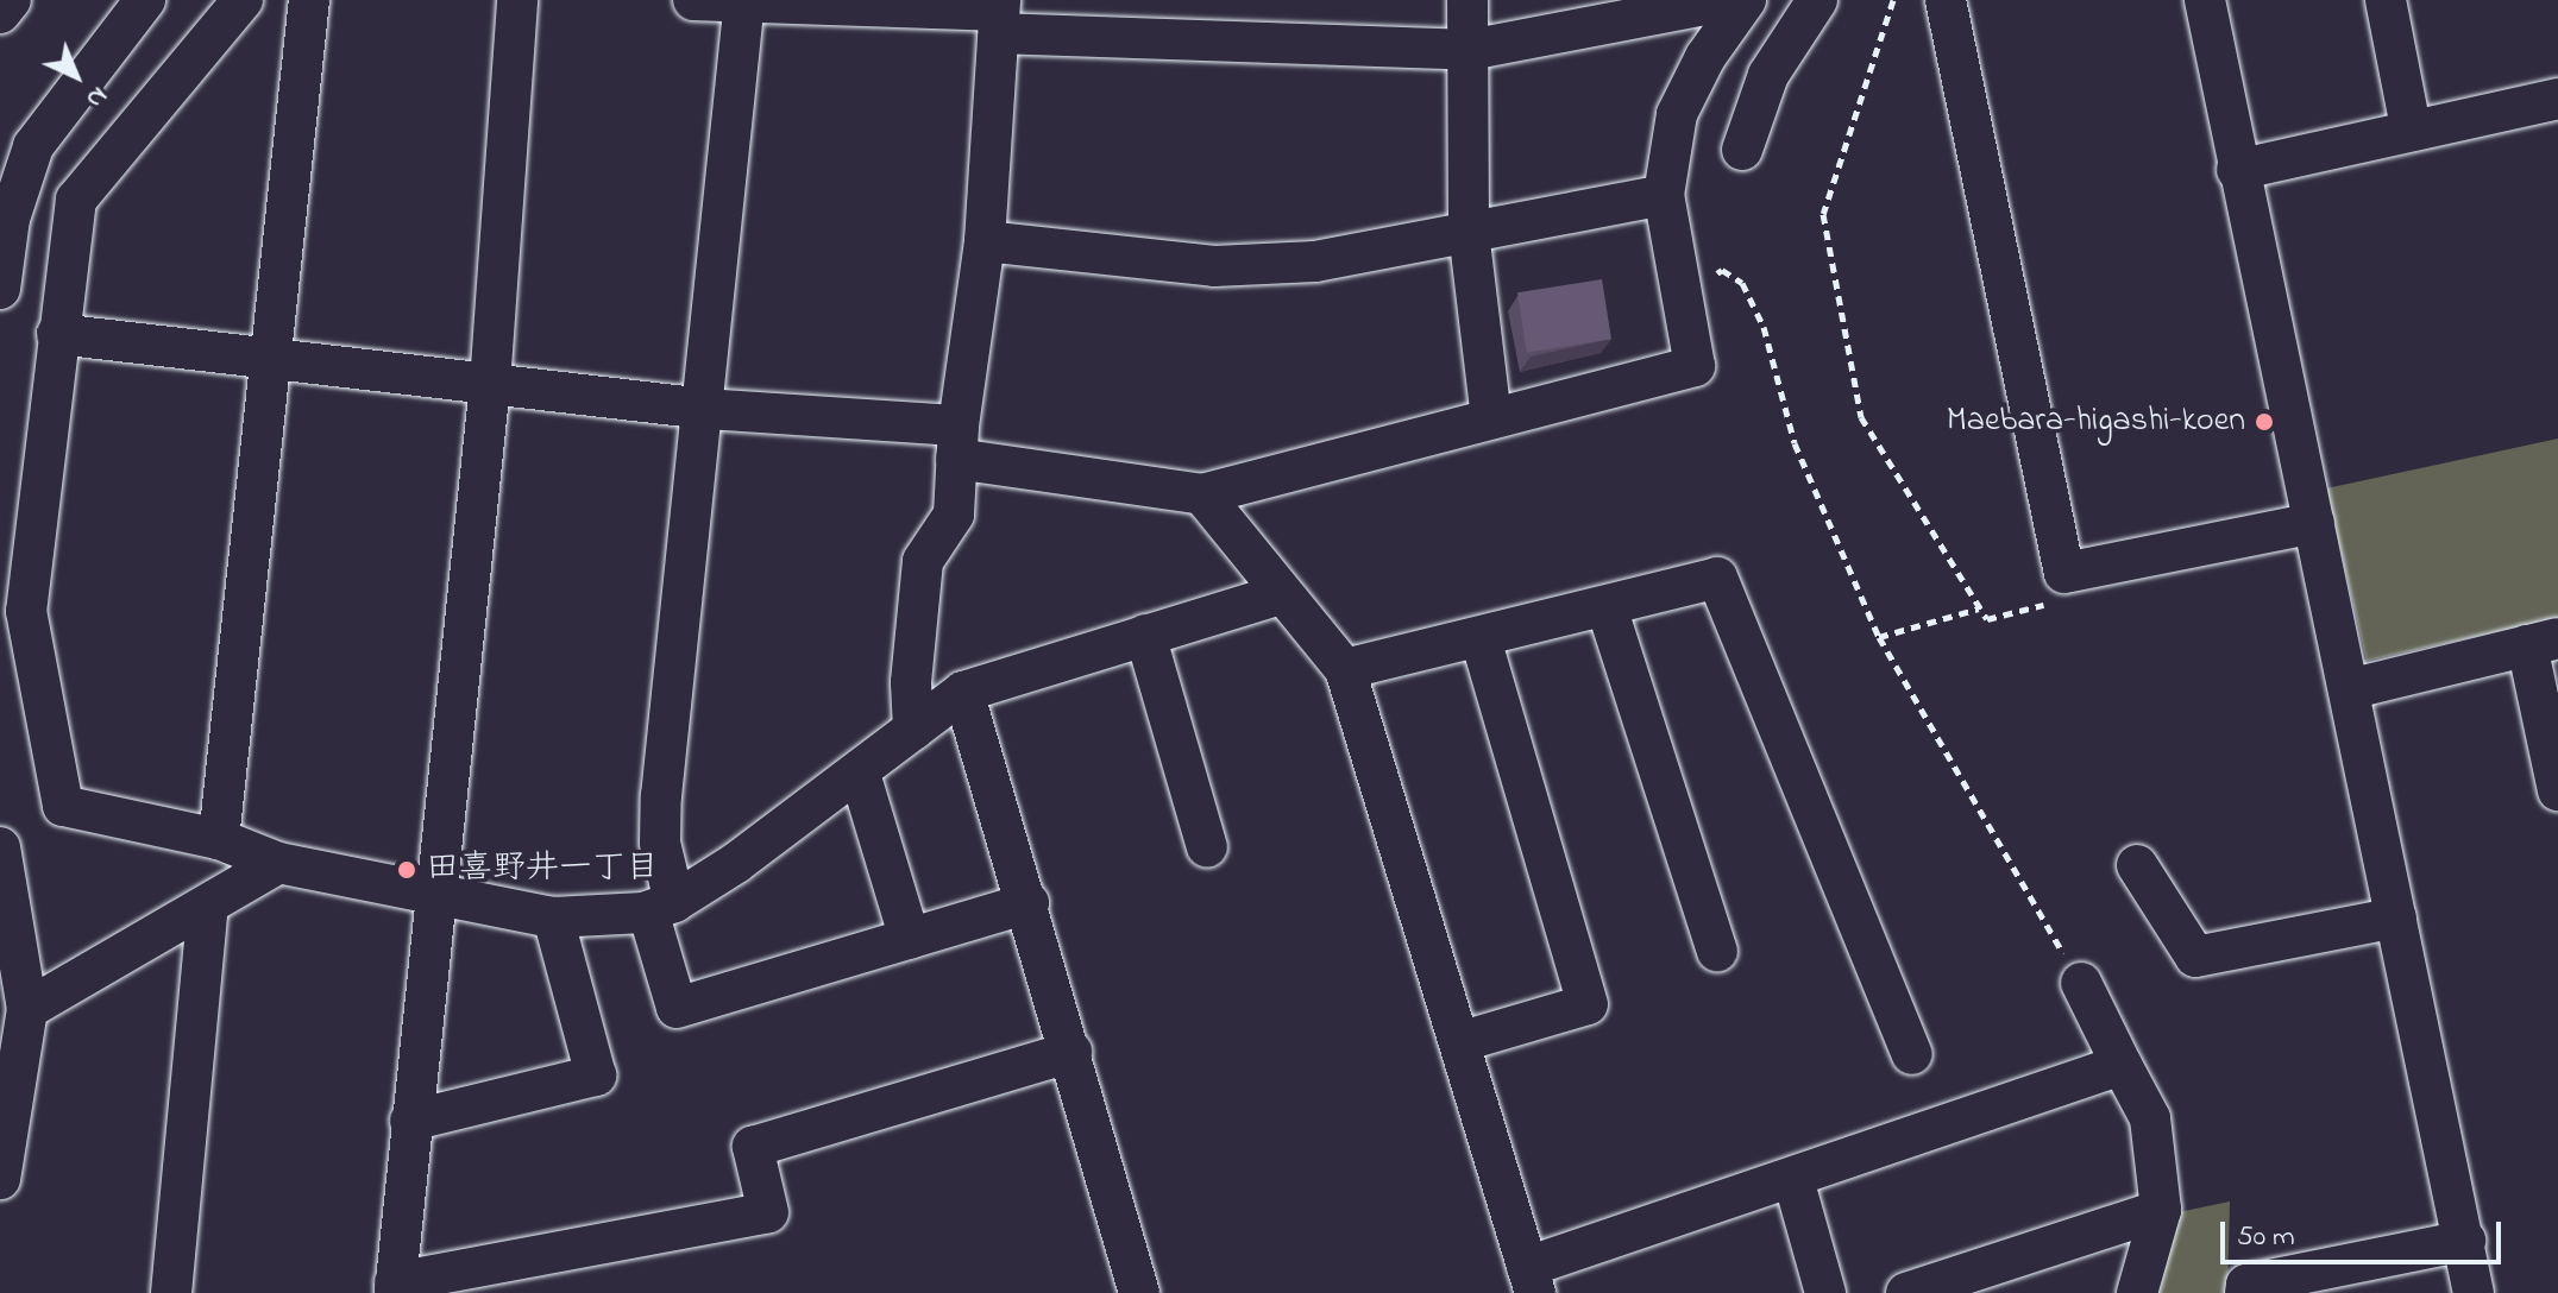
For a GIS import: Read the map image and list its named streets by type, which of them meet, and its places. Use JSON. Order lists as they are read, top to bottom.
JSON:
{
  "places": ["Maebara-higashi-koen", "田喜野井一丁目"],
  "scale_bar": "50 m",
  "north": "bottom right"
}
